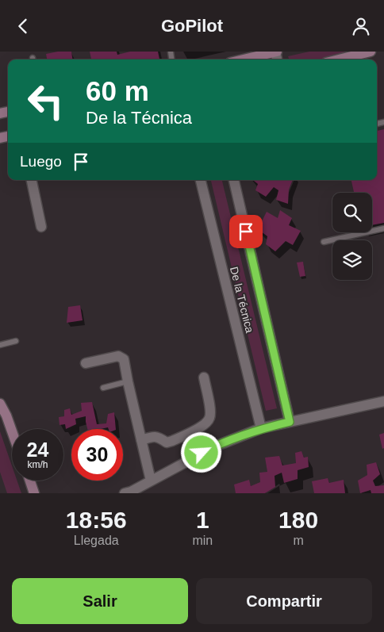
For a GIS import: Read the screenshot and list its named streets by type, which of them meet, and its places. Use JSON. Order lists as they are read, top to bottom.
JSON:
{
  "streets": {
    "street": ["De la Técnica"]
  },
  "page": {
    "header": "GoPilot",
    "turn": ["60 m", "De la Técnica"],
    "then": "Luego",
    "speed": "24 km/h",
    "limit": "30",
    "eta": [
      "18:56",
      "Llegada",
      "1",
      "min",
      "180",
      "m"
    ],
    "buttons": ["Salir", "Compartir"]
  }
}
